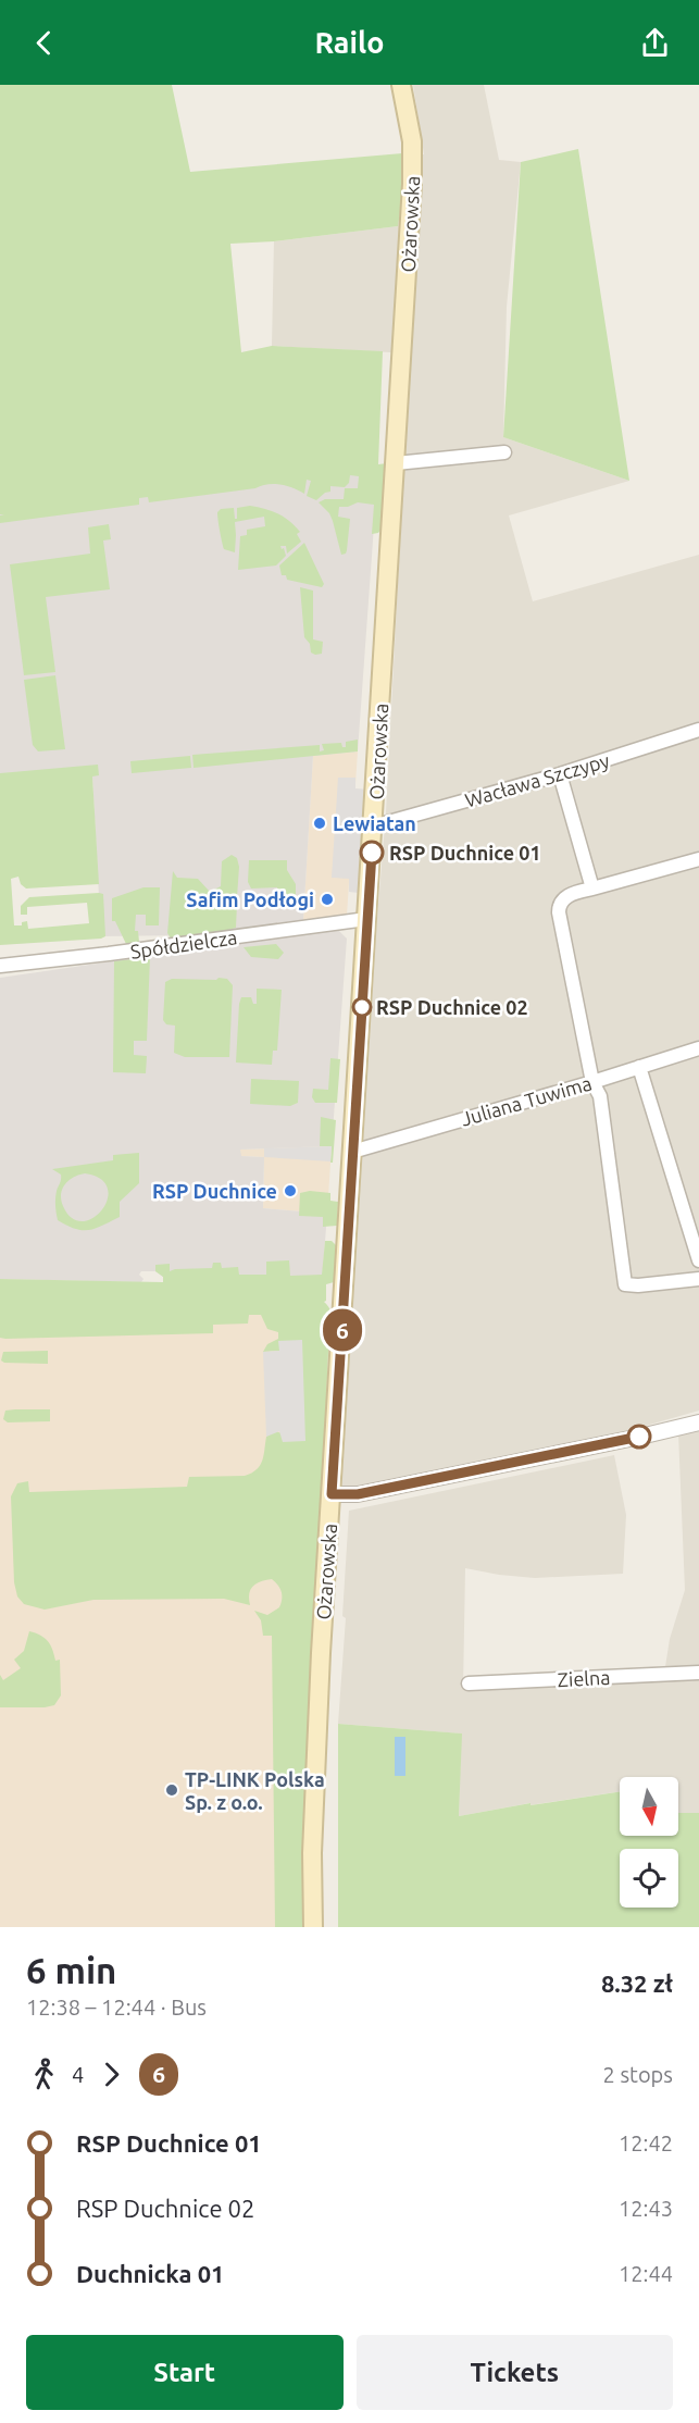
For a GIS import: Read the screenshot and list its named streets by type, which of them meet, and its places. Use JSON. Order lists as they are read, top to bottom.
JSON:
{
  "streets": {
    "main road": ["Ożarowska"],
    "street": [
      "Wacława Szczypy",
      "Spółdzielcza",
      "Juliana Tuwima",
      "Zielna"
    ]
  },
  "crossings": [
    ["Ożarowska", "Wacława Szczypy"],
    ["Ożarowska", "Spółdzielcza"],
    ["Ożarowska", "Juliana Tuwima"]
  ],
  "places": [
    "Lewiatan",
    "RSP Duchnice 01",
    "Safim Podłogi",
    "RSP Duchnice 02",
    "RSP Duchnice",
    "TP-LINK Polska Sp. z o.o."
  ],
  "lines": ["bus line 6"],
  "north": "bottom",
  "page": {
    "header": "Railo",
    "on_map": "6",
    "heading": ["6 min", "12:38 – 12:44 · Bus", "8.32 zł"],
    "legs": ["4", "6", "2 stops"],
    "list": [
      {
        "name": "RSP Duchnice 01",
        "value": "12:42"
      },
      {
        "name": "RSP Duchnice 02",
        "value": "12:43"
      },
      {
        "name": "Duchnicka 01",
        "value": "12:44"
      }
    ],
    "buttons": ["Start", "Tickets"]
  }
}
